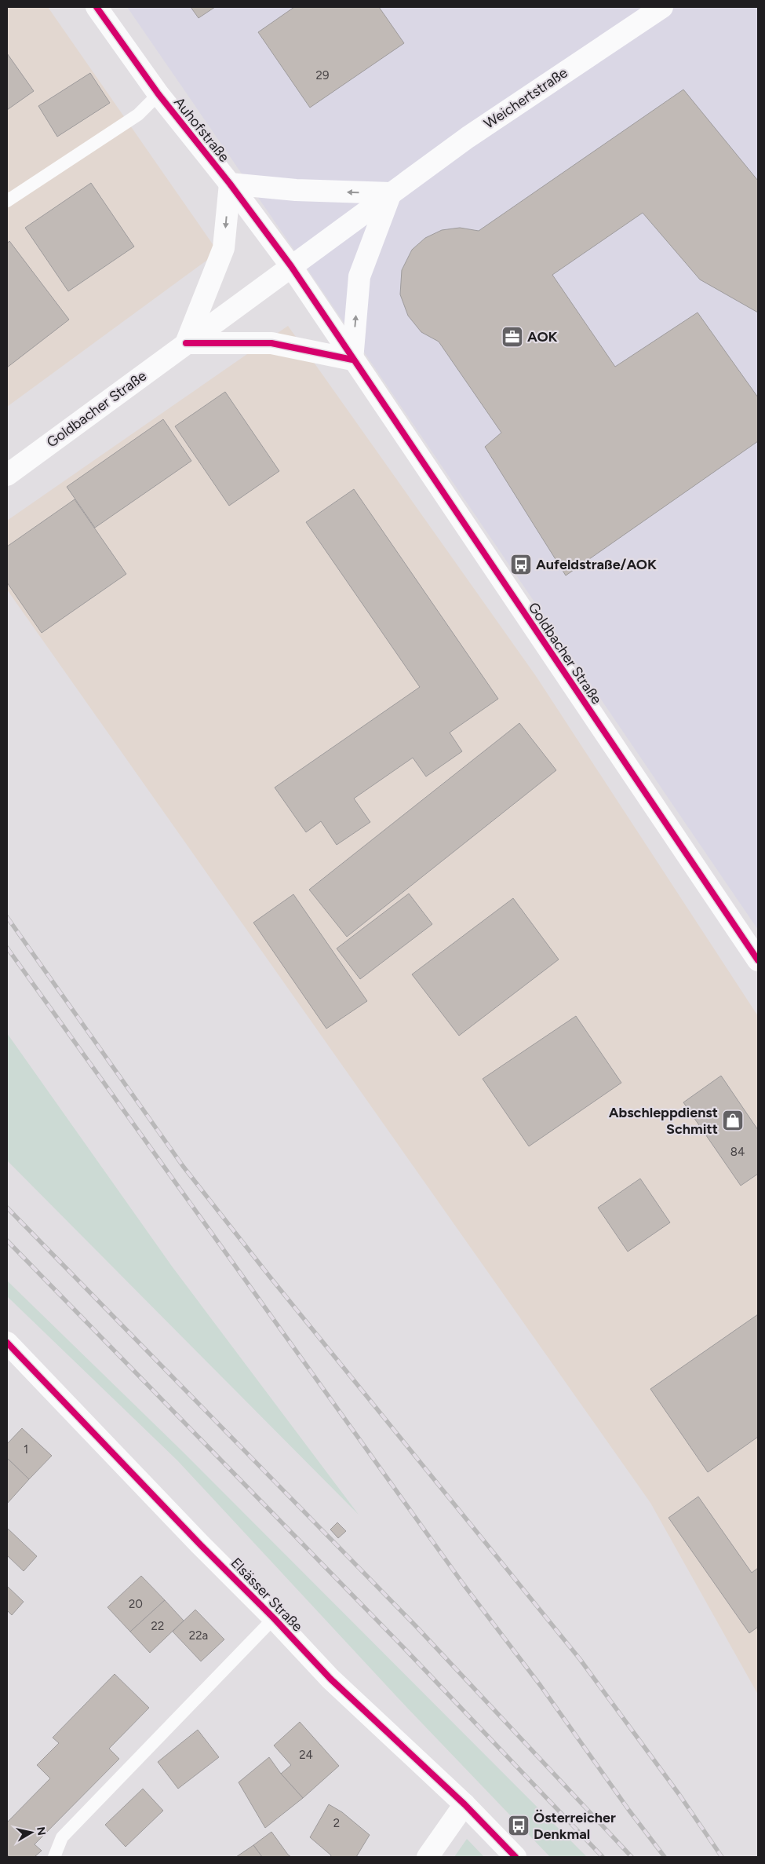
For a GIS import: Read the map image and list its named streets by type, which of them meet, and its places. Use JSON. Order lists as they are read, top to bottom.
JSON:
{
  "streets": {
    "street": [
      "Weichertstraße",
      "Auhofstraße",
      "Goldbacher Straße",
      "Elsässer Straße"
    ]
  },
  "crossings": [
    ["Weichertstraße", "Auhofstraße"],
    ["Weichertstraße", "Goldbacher Straße"],
    ["Auhofstraße", "Goldbacher Straße"]
  ],
  "places": {
    "office": ["AOK"],
    "bus stop": ["Aufeldstraße/AOK", "Österreicher Denkmal"],
    "shop": ["Abschleppdienst Schmitt"]
  },
  "house_numbers": [
    "29",
    "84",
    "1",
    "20",
    "22",
    "22a",
    "24",
    "2"
  ],
  "north": "right"
}
